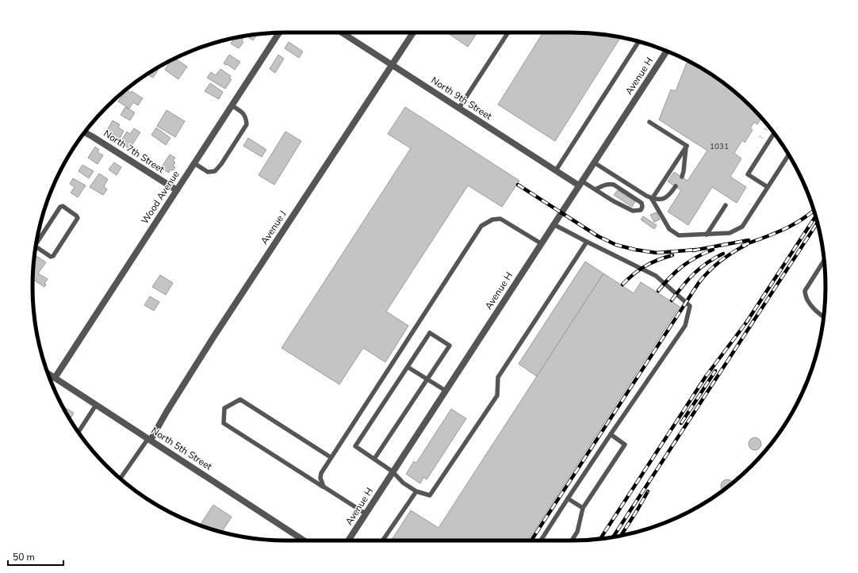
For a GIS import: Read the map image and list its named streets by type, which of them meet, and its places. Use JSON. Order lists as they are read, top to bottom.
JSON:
{
  "streets": {
    "street": [
      "Avenue H",
      "North 9th Street",
      "North 7th Street",
      "Wood Avenue",
      "Avenue J",
      "North 5th Street"
    ]
  },
  "crossings": [
    ["Avenue H", "North 9th Street"],
    ["North 9th Street", "Avenue J"],
    ["North 7th Street", "Wood Avenue"],
    ["Wood Avenue", "North 5th Street"],
    ["Avenue J", "North 5th Street"]
  ],
  "house_numbers": ["1031"],
  "scale_bar": "50 m"
}
